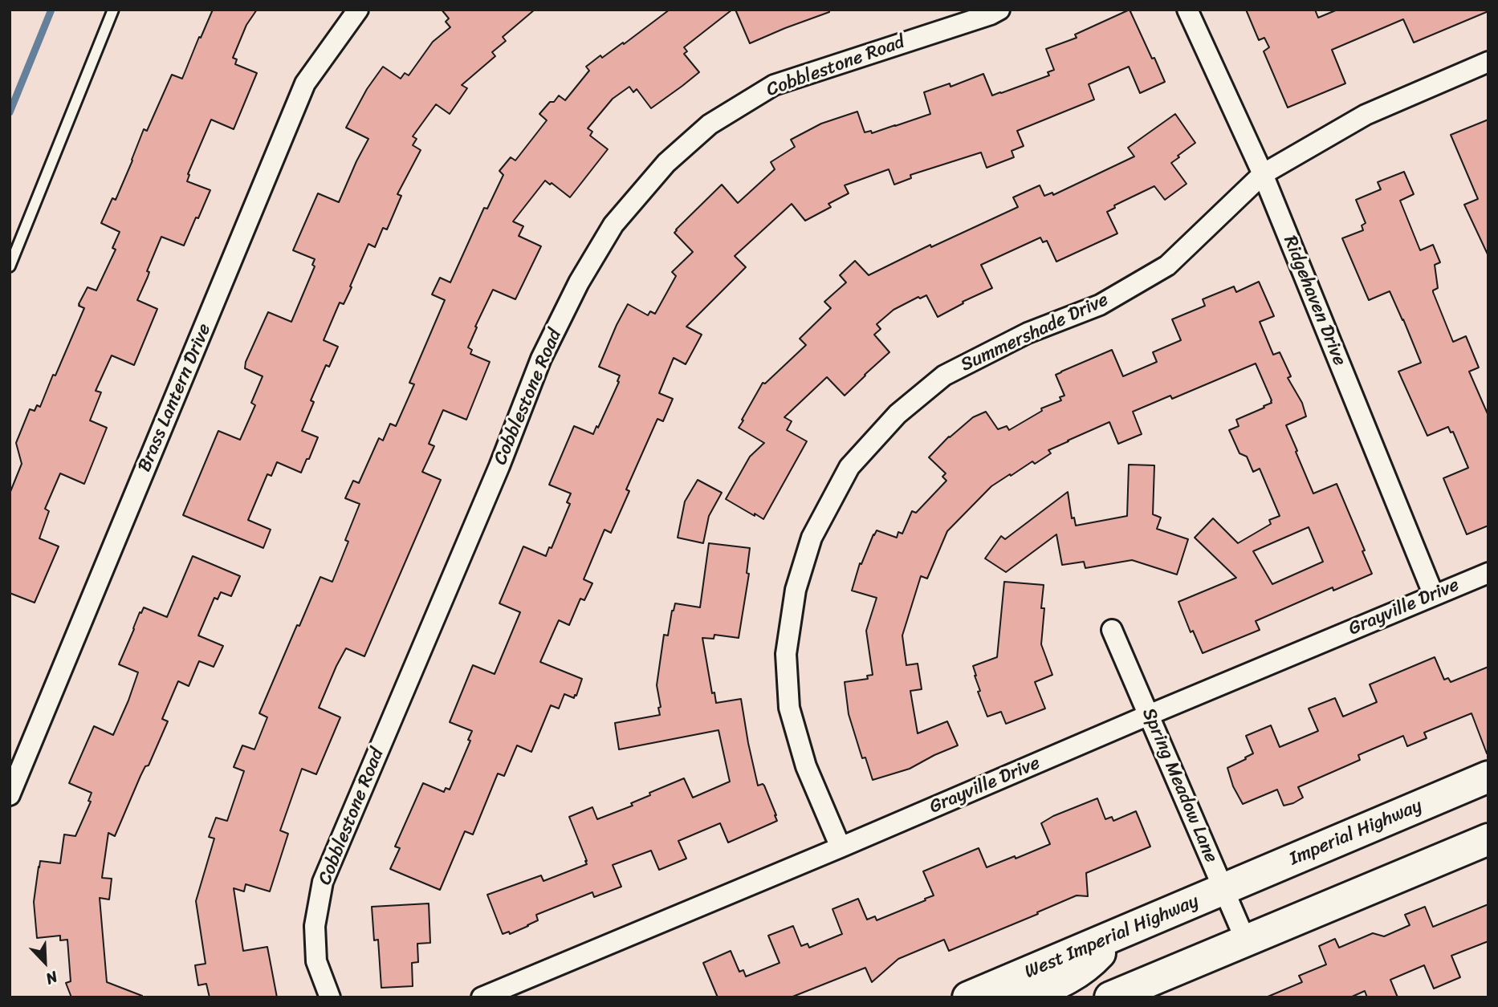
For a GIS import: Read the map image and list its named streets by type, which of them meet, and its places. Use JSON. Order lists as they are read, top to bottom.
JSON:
{
  "streets": {
    "main road": ["Imperial Highway", "West Imperial Highway"],
    "street": [
      "Cobblestone Road",
      "Ridgehaven Drive",
      "Summershade Drive",
      "Brass Lantern Drive",
      "Grayville Drive",
      "Spring Meadow Lane"
    ]
  },
  "crossings": [
    ["Ridgehaven Drive", "Summershade Drive"],
    ["Ridgehaven Drive", "Grayville Drive"],
    ["Summershade Drive", "Grayville Drive"],
    ["Grayville Drive", "Spring Meadow Lane"],
    ["Spring Meadow Lane", "Imperial Highway"],
    ["Spring Meadow Lane", "West Imperial Highway"],
    ["Imperial Highway", "West Imperial Highway"]
  ],
  "north": "bottom right"
}
